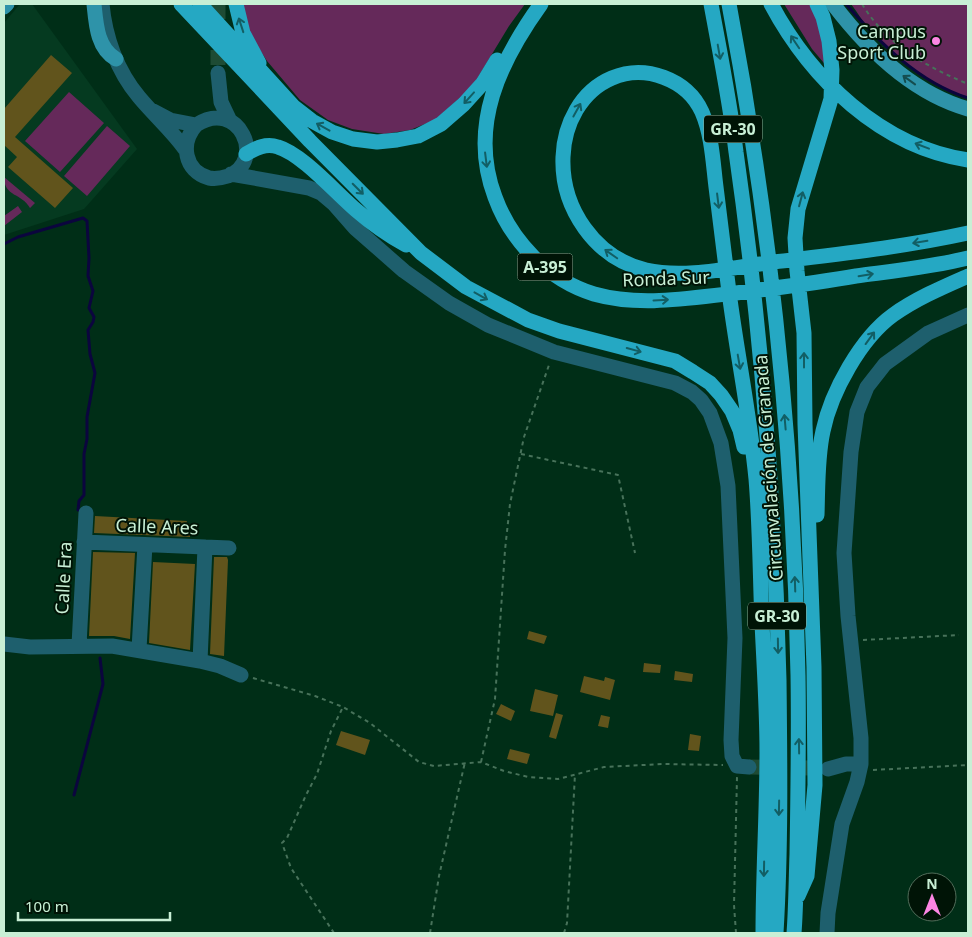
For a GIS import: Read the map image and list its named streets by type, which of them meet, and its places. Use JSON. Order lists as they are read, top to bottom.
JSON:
{
  "streets": {
    "highway": [
      "GR-30",
      "A-395",
      "Ronda Sur",
      "Circunvalación de Granada"
    ],
    "street": ["Calle Ares", "Calle Era"]
  },
  "crossings": [
    ["Calle Ares", "Calle Era"]
  ],
  "places": ["Campus Sport Club"],
  "scale_bar": "100 m",
  "north": "top"
}
